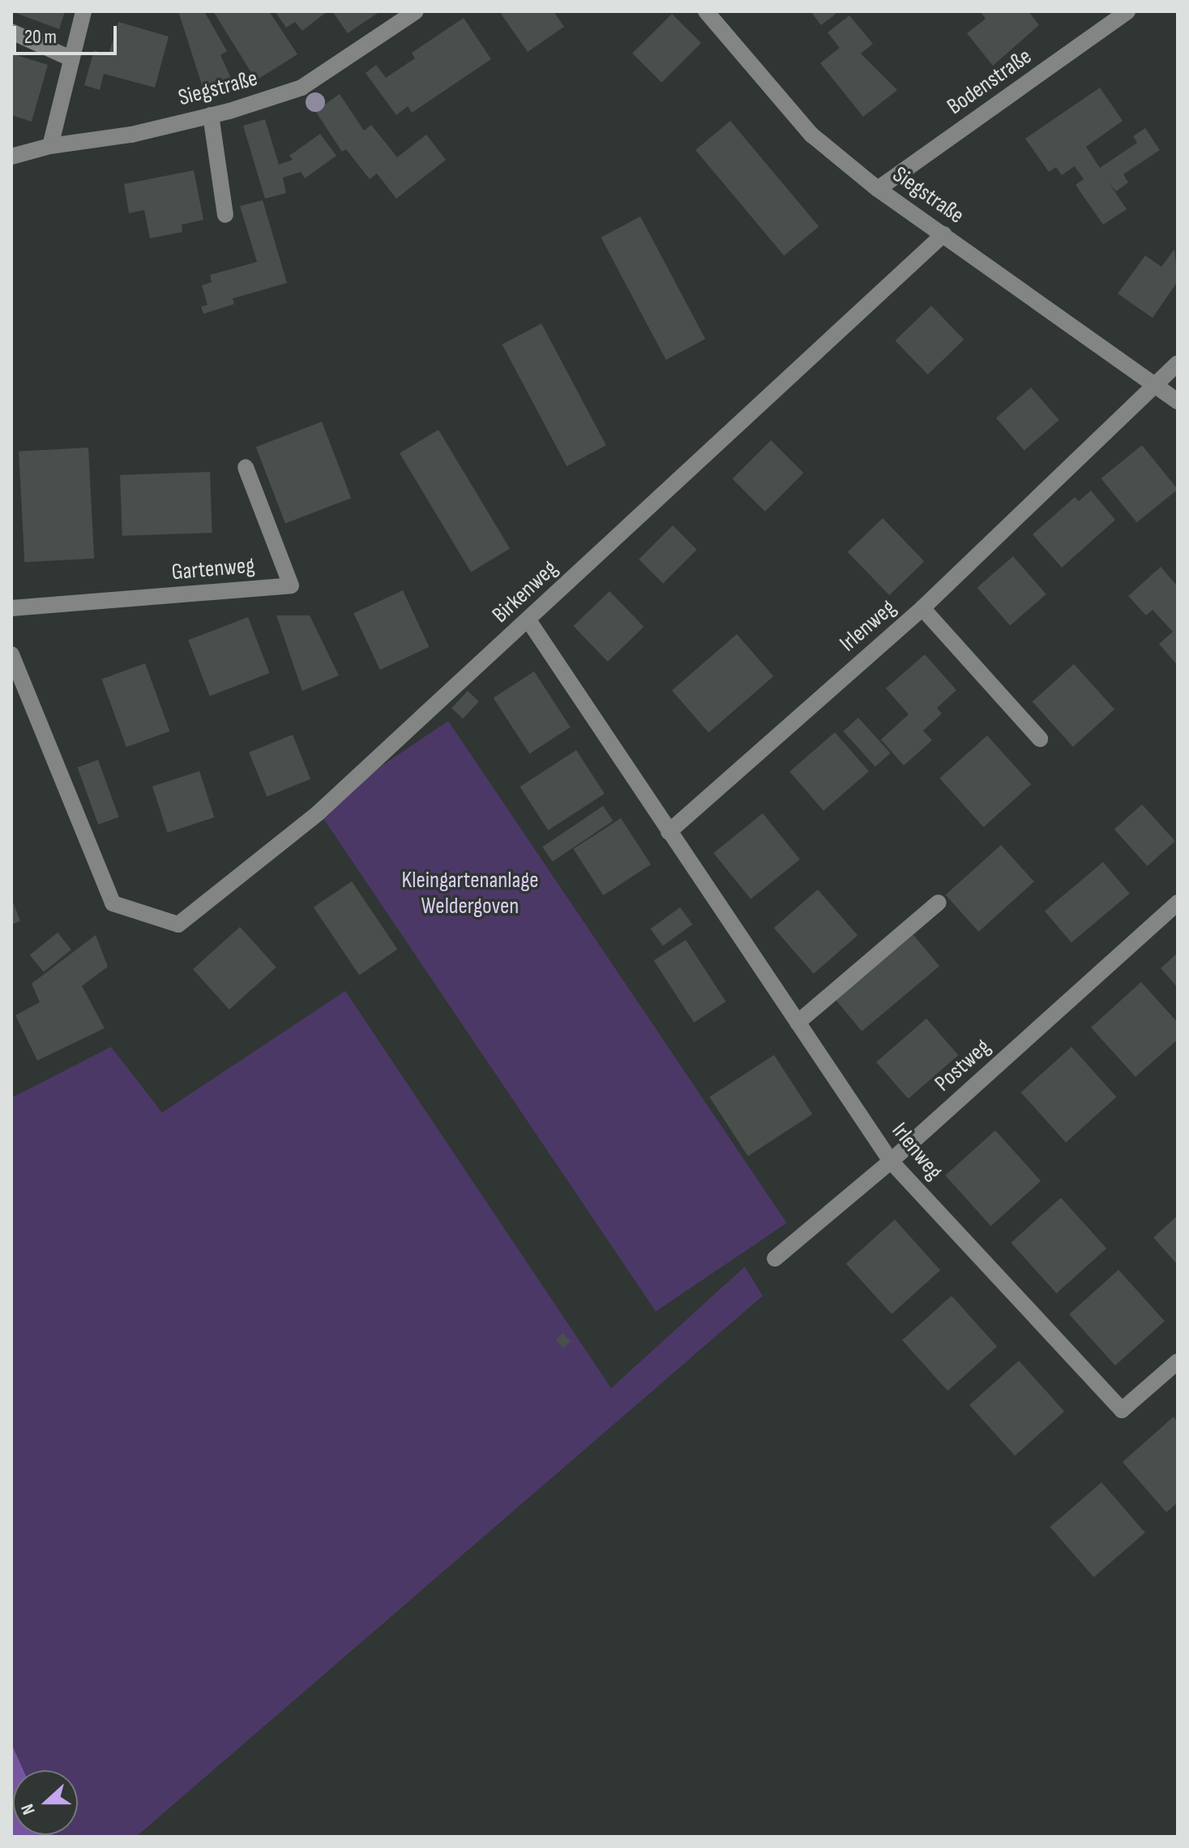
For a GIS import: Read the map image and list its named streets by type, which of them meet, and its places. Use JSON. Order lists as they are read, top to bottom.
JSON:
{
  "streets": {
    "street": [
      "Bodenstraße",
      "Siegstraße",
      "Gartenweg",
      "Birkenweg",
      "Irlenweg",
      "Postweg"
    ]
  },
  "crossings": [
    ["Bodenstraße", "Siegstraße"],
    ["Siegstraße", "Birkenweg"],
    ["Birkenweg", "Irlenweg"],
    ["Irlenweg", "Postweg"]
  ],
  "parks": ["Kleingartenanlage Weldergoven"],
  "scale_bar": "20 m",
  "north": "left"
}
